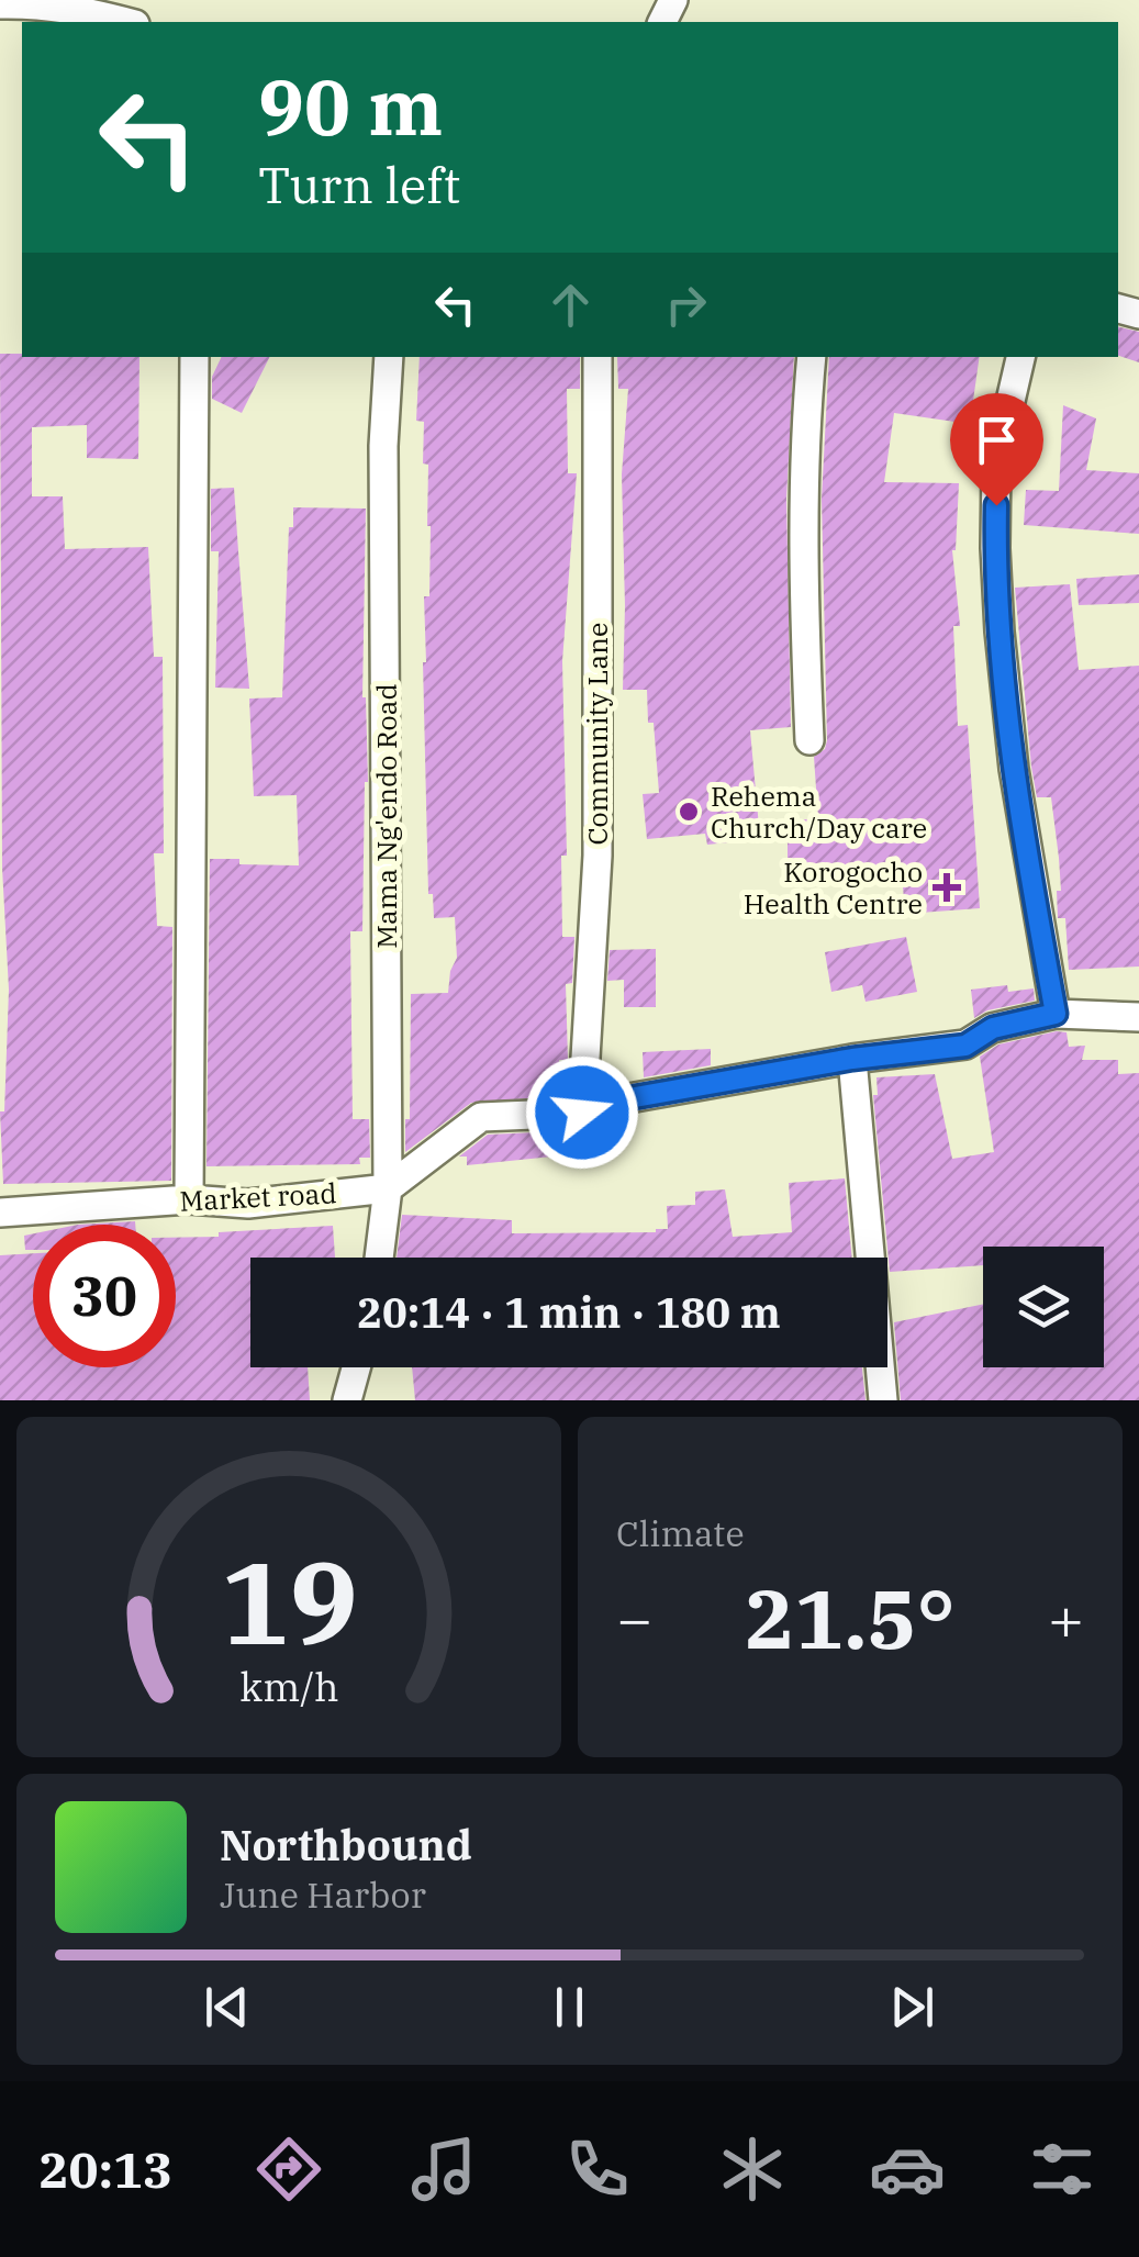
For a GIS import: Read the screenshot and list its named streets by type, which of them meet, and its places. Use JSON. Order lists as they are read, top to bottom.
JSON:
{
  "streets": {
    "street": ["Community Lane", "Mama Ng'endo Road", "Market road"]
  },
  "crossings": [
    ["Mama Ng'endo Road", "Market road"]
  ],
  "places": {
    "other": ["Rehema Church/Day care"],
    "health": ["Korogocho Health Centre"]
  },
  "page": {
    "turn": ["90 m", "Turn left"],
    "limit": "30",
    "trip": "20:14 · 1 min · 180 m",
    "tile": "Climate",
    "heat": ["−", "21.5°", "+"],
    "song": ["Northbound", "June Harbor"],
    "tabs": "20:13",
    "gauge": ["19", "km/h"]
  }
}
